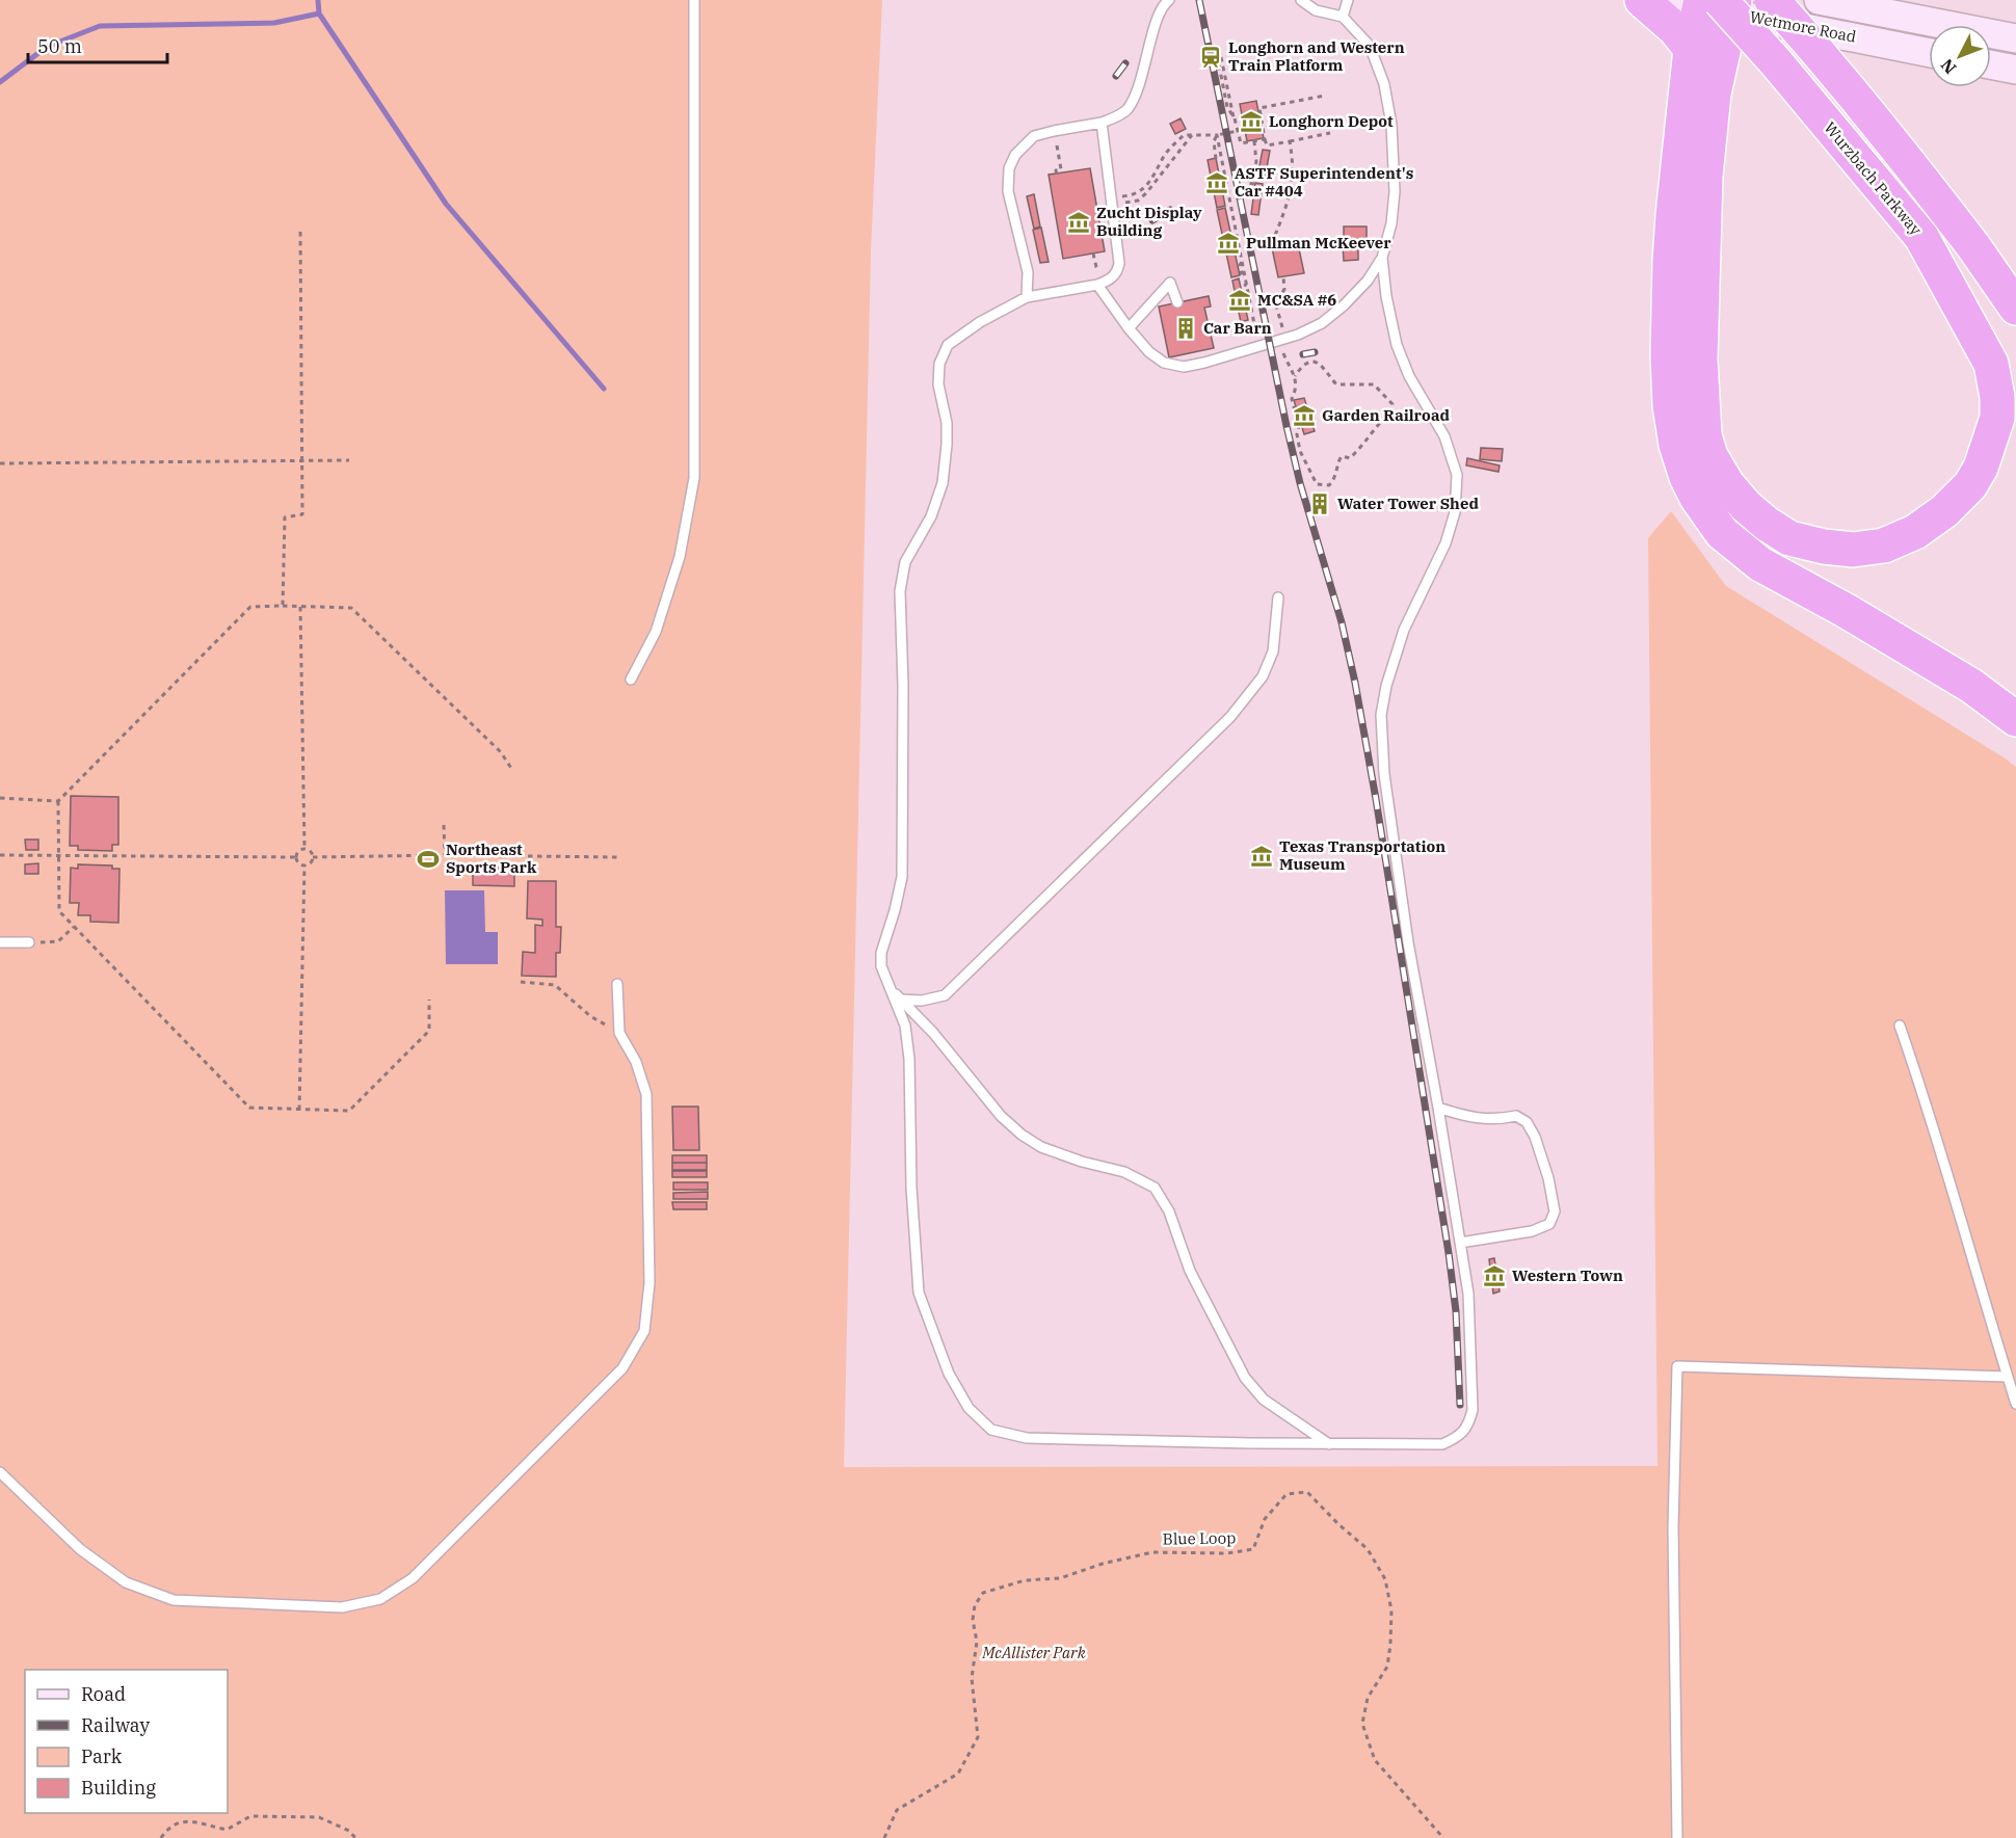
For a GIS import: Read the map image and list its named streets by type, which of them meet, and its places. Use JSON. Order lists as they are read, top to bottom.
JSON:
{
  "streets": {
    "highway": ["Wurzbach Parkway"],
    "main road": ["Wetmore Road"],
    "path": ["Blue Loop"]
  },
  "crossings": [
    ["Wetmore Road", "Wurzbach Parkway"]
  ],
  "parks": ["McAllister Park"],
  "places": {
    "station": ["Longhorn and Western Train Platform"],
    "museum": [
      "Longhorn Depot",
      "ASTF Superintendent's Car #404",
      "Zucht Display Building",
      "Pullman McKeever",
      "MC&SA #6",
      "Garden Railroad",
      "Texas Transportation Museum",
      "Western Town"
    ],
    "building": ["Car Barn", "Water Tower Shed"],
    "sports": ["Northeast Sports Park"]
  },
  "legend": [
    "Road",
    "Railway",
    "Park",
    "Building"
  ],
  "scale_bar": "50 m",
  "north": "bottom left"
}
